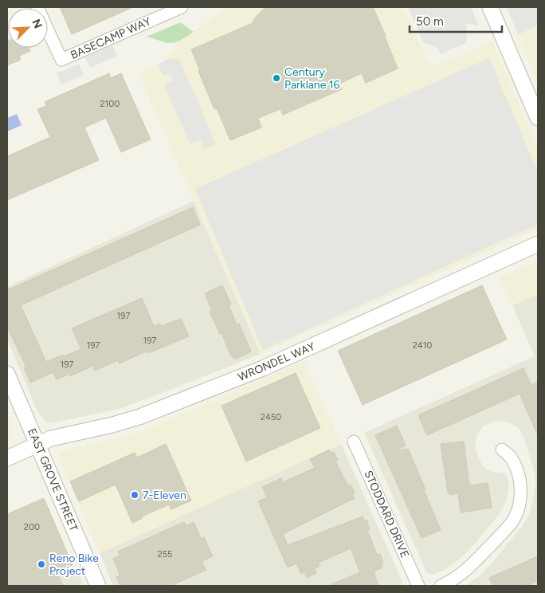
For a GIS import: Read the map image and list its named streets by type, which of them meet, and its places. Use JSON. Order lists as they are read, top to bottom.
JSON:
{
  "streets": {
    "street": [
      "BASECAMP WAY",
      "WRONDEL WAY",
      "EAST GROVE STREET",
      "STODDARD DRIVE"
    ]
  },
  "crossings": [
    ["WRONDEL WAY", "EAST GROVE STREET"]
  ],
  "places": ["Century Parklane 16", "7-Eleven", "Reno Bike Project"],
  "house_numbers": [
    "2100",
    "197",
    "197",
    "197",
    "2410",
    "197",
    "2450",
    "200",
    "255"
  ],
  "scale_bar": "50 m",
  "north": "top right"
}
